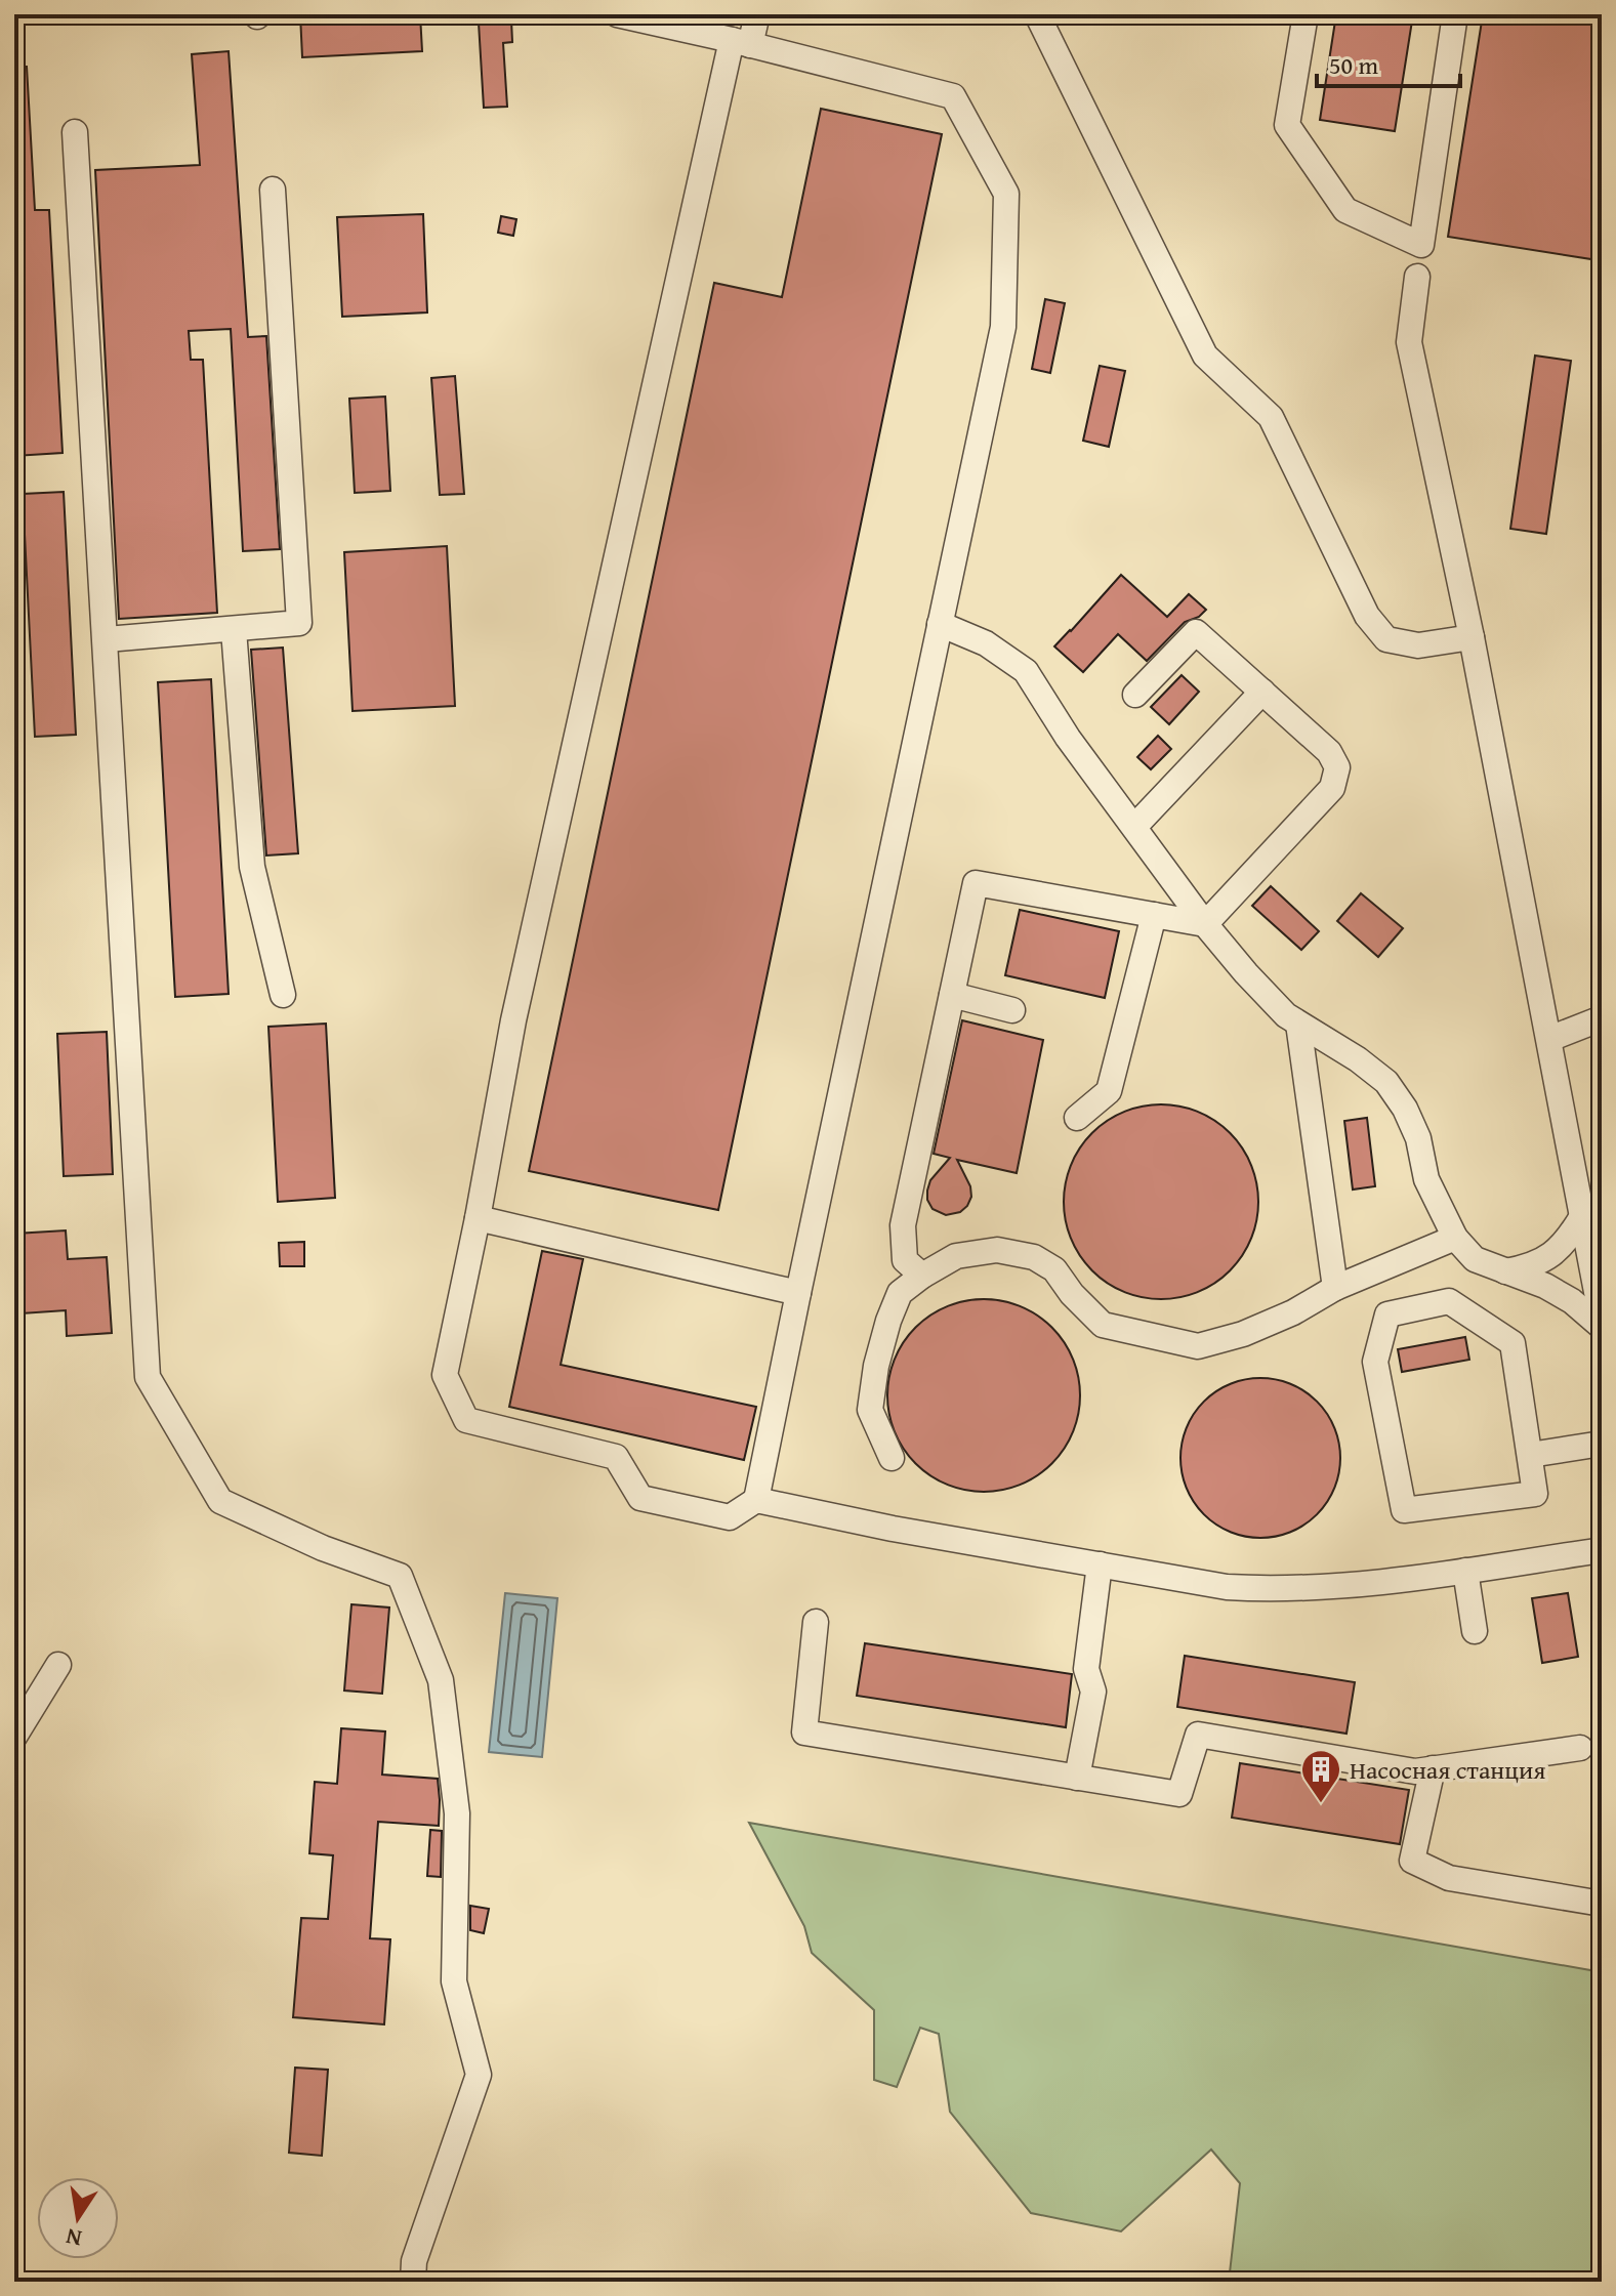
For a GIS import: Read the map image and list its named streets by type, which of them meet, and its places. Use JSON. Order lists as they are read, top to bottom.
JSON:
{
  "places": {
    "building": ["Насосная станция"]
  },
  "scale_bar": "50 m",
  "north": "bottom"
}
